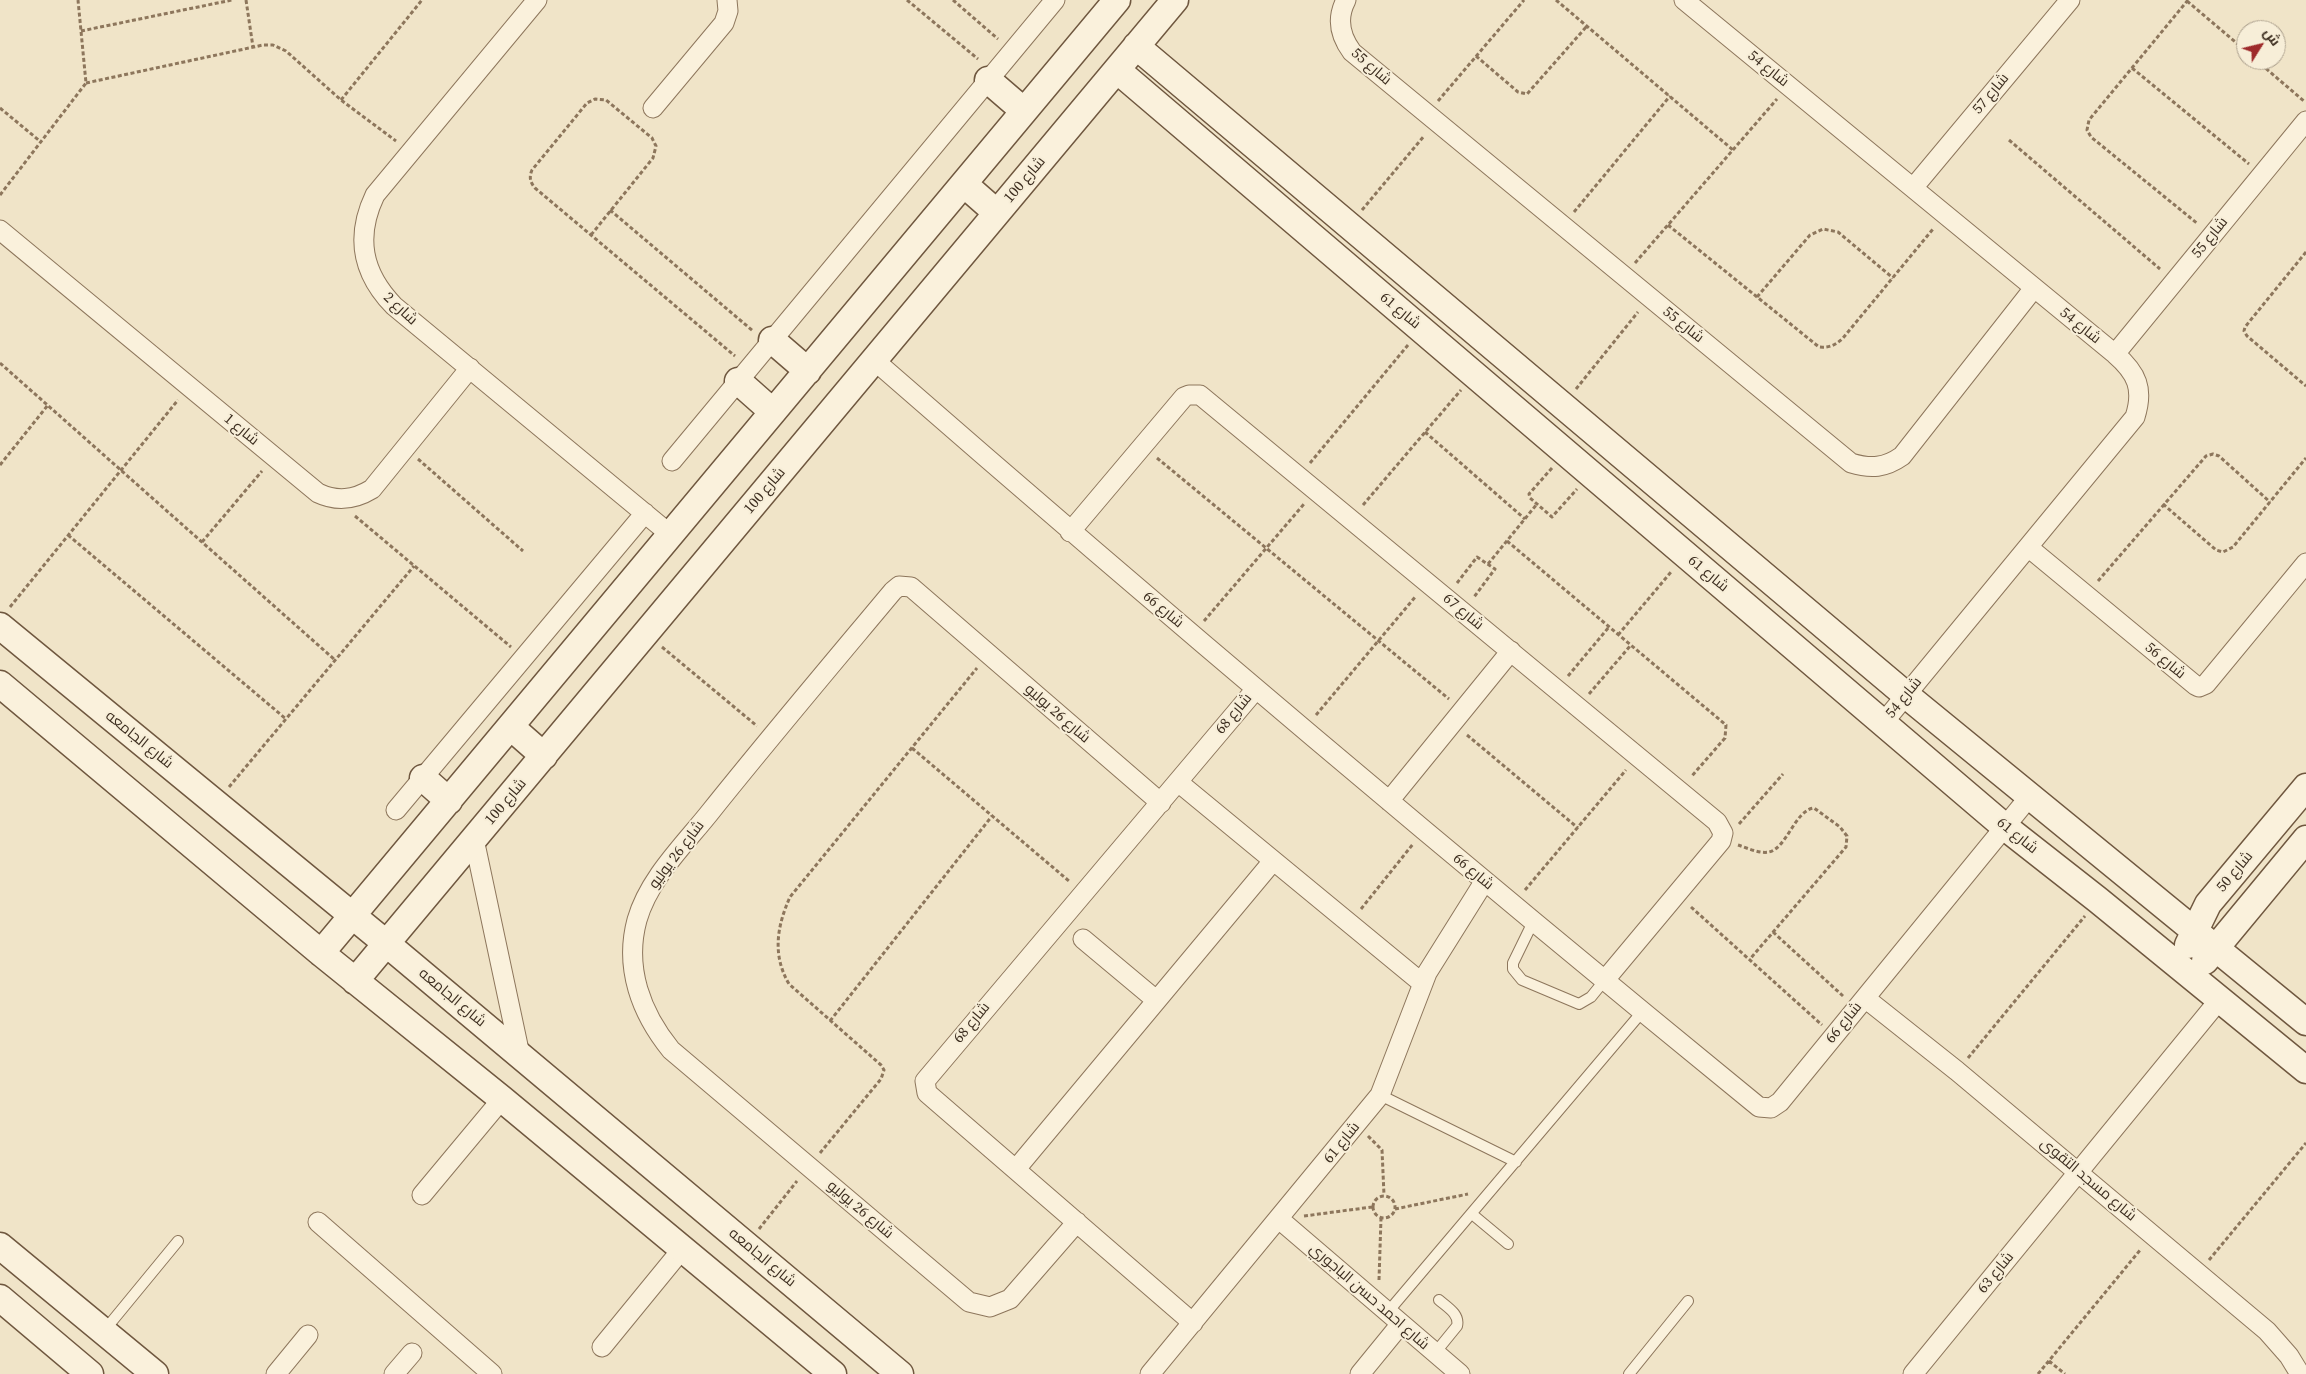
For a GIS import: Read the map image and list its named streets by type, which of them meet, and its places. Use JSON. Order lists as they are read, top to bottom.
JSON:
{
  "streets": {
    "main road": [
      "شارع 100",
      "شارع 61",
      "شارع الجامعه",
      "شارع 50"
    ],
    "street": [
      "شارع 55",
      "شارع 54",
      "شارع 57",
      "شارع 2",
      "شارع 1",
      "شارع 66",
      "شارع 67",
      "شارع 56",
      "شارع 26 يوليو",
      "شارع 68",
      "شارع مسجد التقوى",
      "شارع 63",
      "شارع احمد حسن الباجوري"
    ]
  },
  "crossings": [
    ["شارع 55", "شارع 54"],
    ["شارع 54", "شارع 57"],
    ["شارع 54", "شارع 61"],
    ["شارع 54", "شارع 56"],
    ["شارع 100", "شارع 61"],
    ["شارع 100", "شارع 66"],
    ["شارع 100", "شارع الجامعه"],
    ["شارع 61", "شارع 66"],
    ["شارع 61", "شارع 68"],
    ["شارع 61", "شارع 50"],
    ["شارع 61", "شارع 63"],
    ["شارع 61", "شارع احمد حسن الباجوري"],
    ["شارع 66", "شارع 67"],
    ["شارع 66", "شارع 68"],
    ["شارع 66", "شارع مسجد التقوى"],
    ["شارع 26 يوليو", "شارع 68"],
    ["شارع مسجد التقوى", "شارع 63"]
  ],
  "north": "top right"
}
